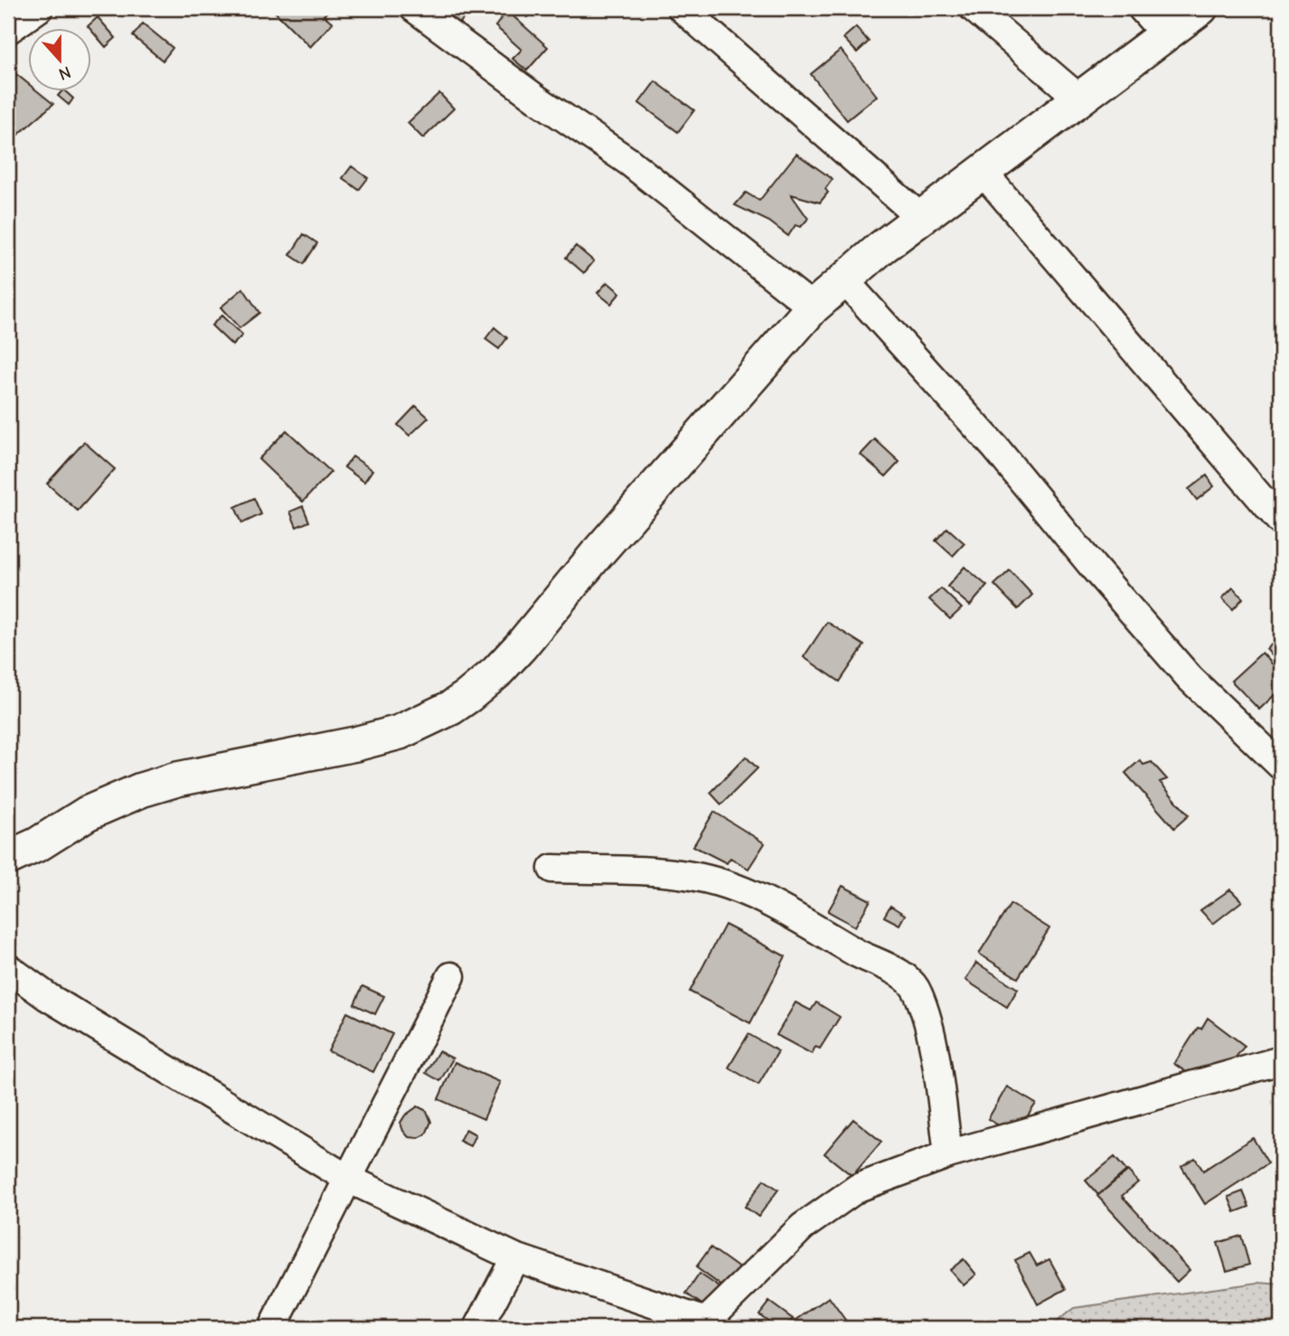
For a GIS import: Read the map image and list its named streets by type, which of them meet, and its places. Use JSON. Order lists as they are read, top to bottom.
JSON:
{
  "north": "bottom"
}
